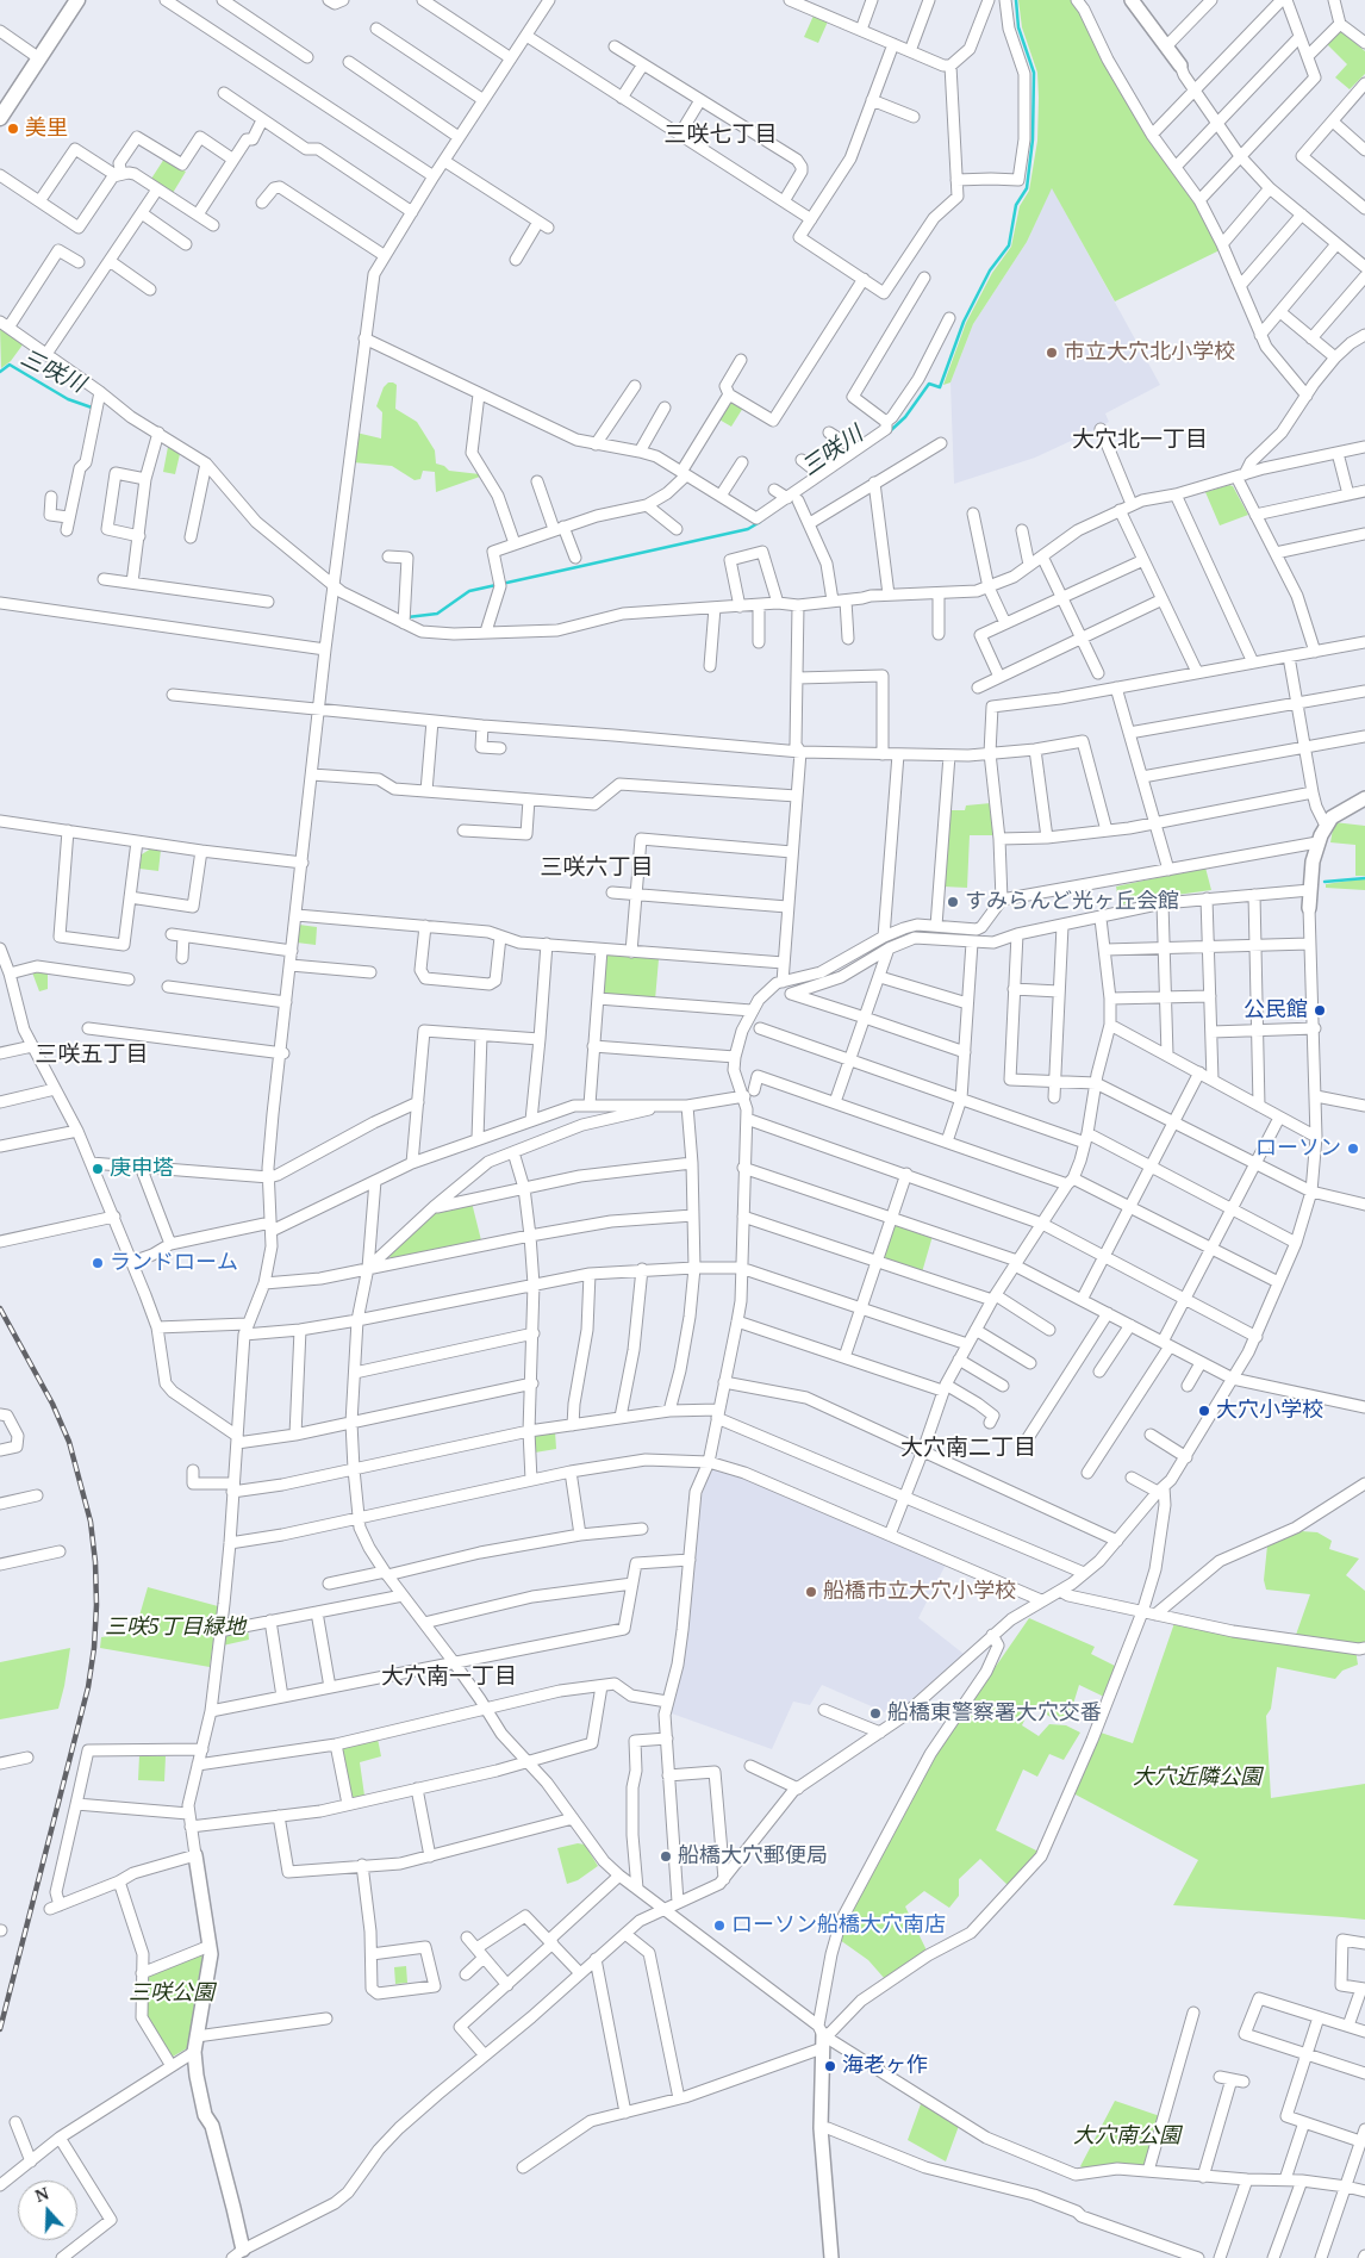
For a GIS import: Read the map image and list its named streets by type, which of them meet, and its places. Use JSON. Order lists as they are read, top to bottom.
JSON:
{
  "districts": [
    "三咲七丁目",
    "大穴北一丁目",
    "三咲六丁目",
    "三咲五丁目",
    "大穴南二丁目",
    "大穴南一丁目"
  ],
  "water": ["三咲川"],
  "parks": [
    "三咲5丁目緑地",
    "大穴近隣公園",
    "三咲公園",
    "大穴南公園"
  ],
  "places": [
    "美里",
    "市立大穴北小学校",
    "すみらんど光ヶ丘会館",
    "公民館",
    "ローソン",
    "庚申塔",
    "ランドローム",
    "大穴小学校",
    "船橋市立大穴小学校",
    "船橋東警察署大穴交番",
    "船橋大穴郵便局",
    "ローソン船橋大穴南店",
    "海老ヶ作"
  ],
  "north": "top"
}
